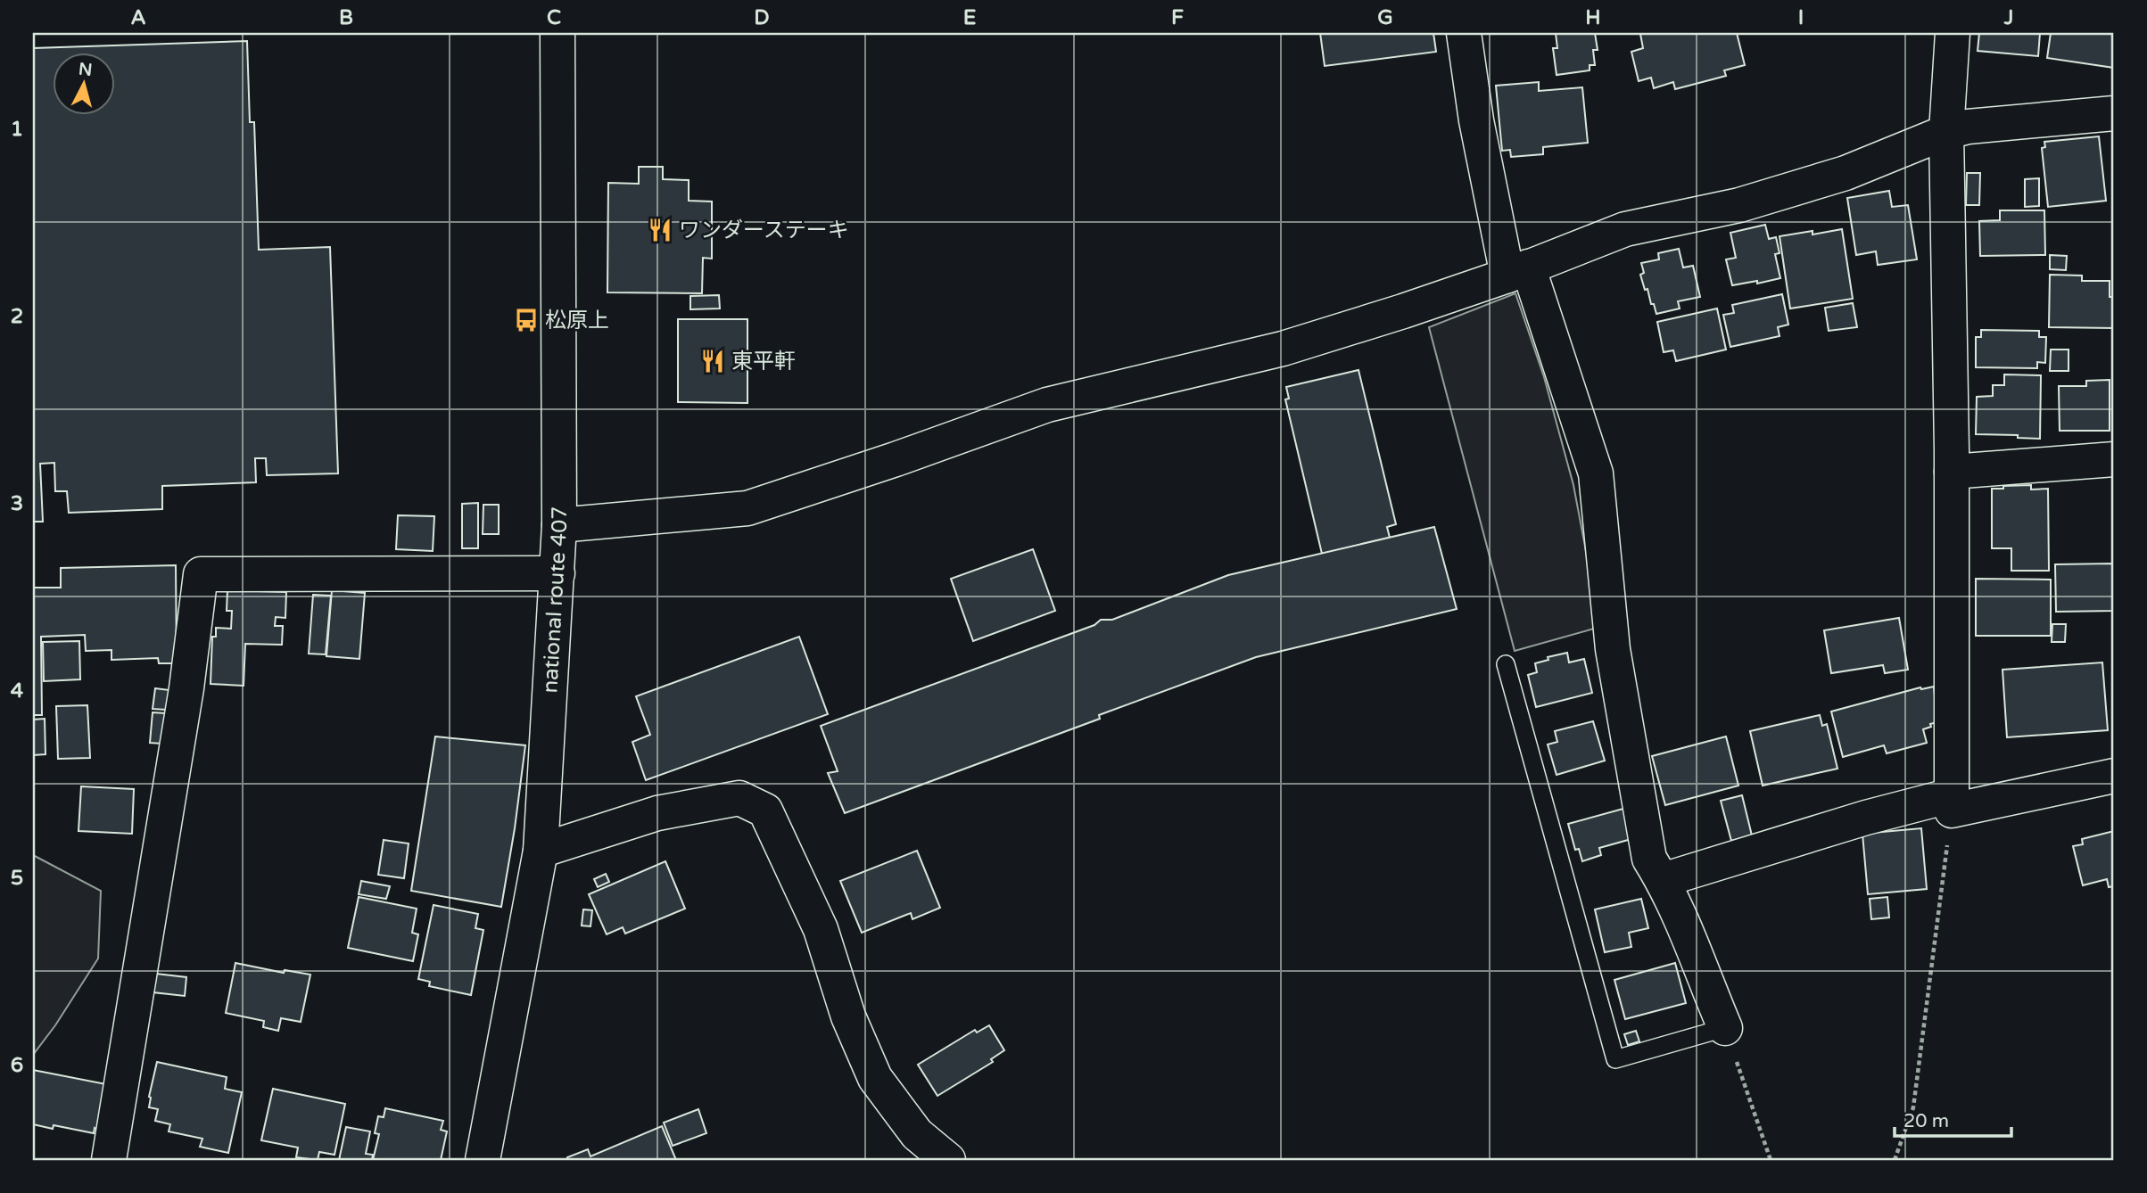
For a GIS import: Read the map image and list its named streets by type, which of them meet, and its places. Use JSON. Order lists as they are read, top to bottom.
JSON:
{
  "streets": {
    "main road": ["national route 407"]
  },
  "places": {
    "restaurant": ["ワンダーステーキ", "東平軒"],
    "bus stop": ["松原上"]
  },
  "scale_bar": "20 m",
  "north": "top",
  "grid": {
    "columns": [
      "A",
      "B",
      "C",
      "D",
      "E",
      "F",
      "G",
      "H",
      "I",
      "J"
    ],
    "rows": [
      "1",
      "2",
      "3",
      "4",
      "5",
      "6"
    ]
  }
}
